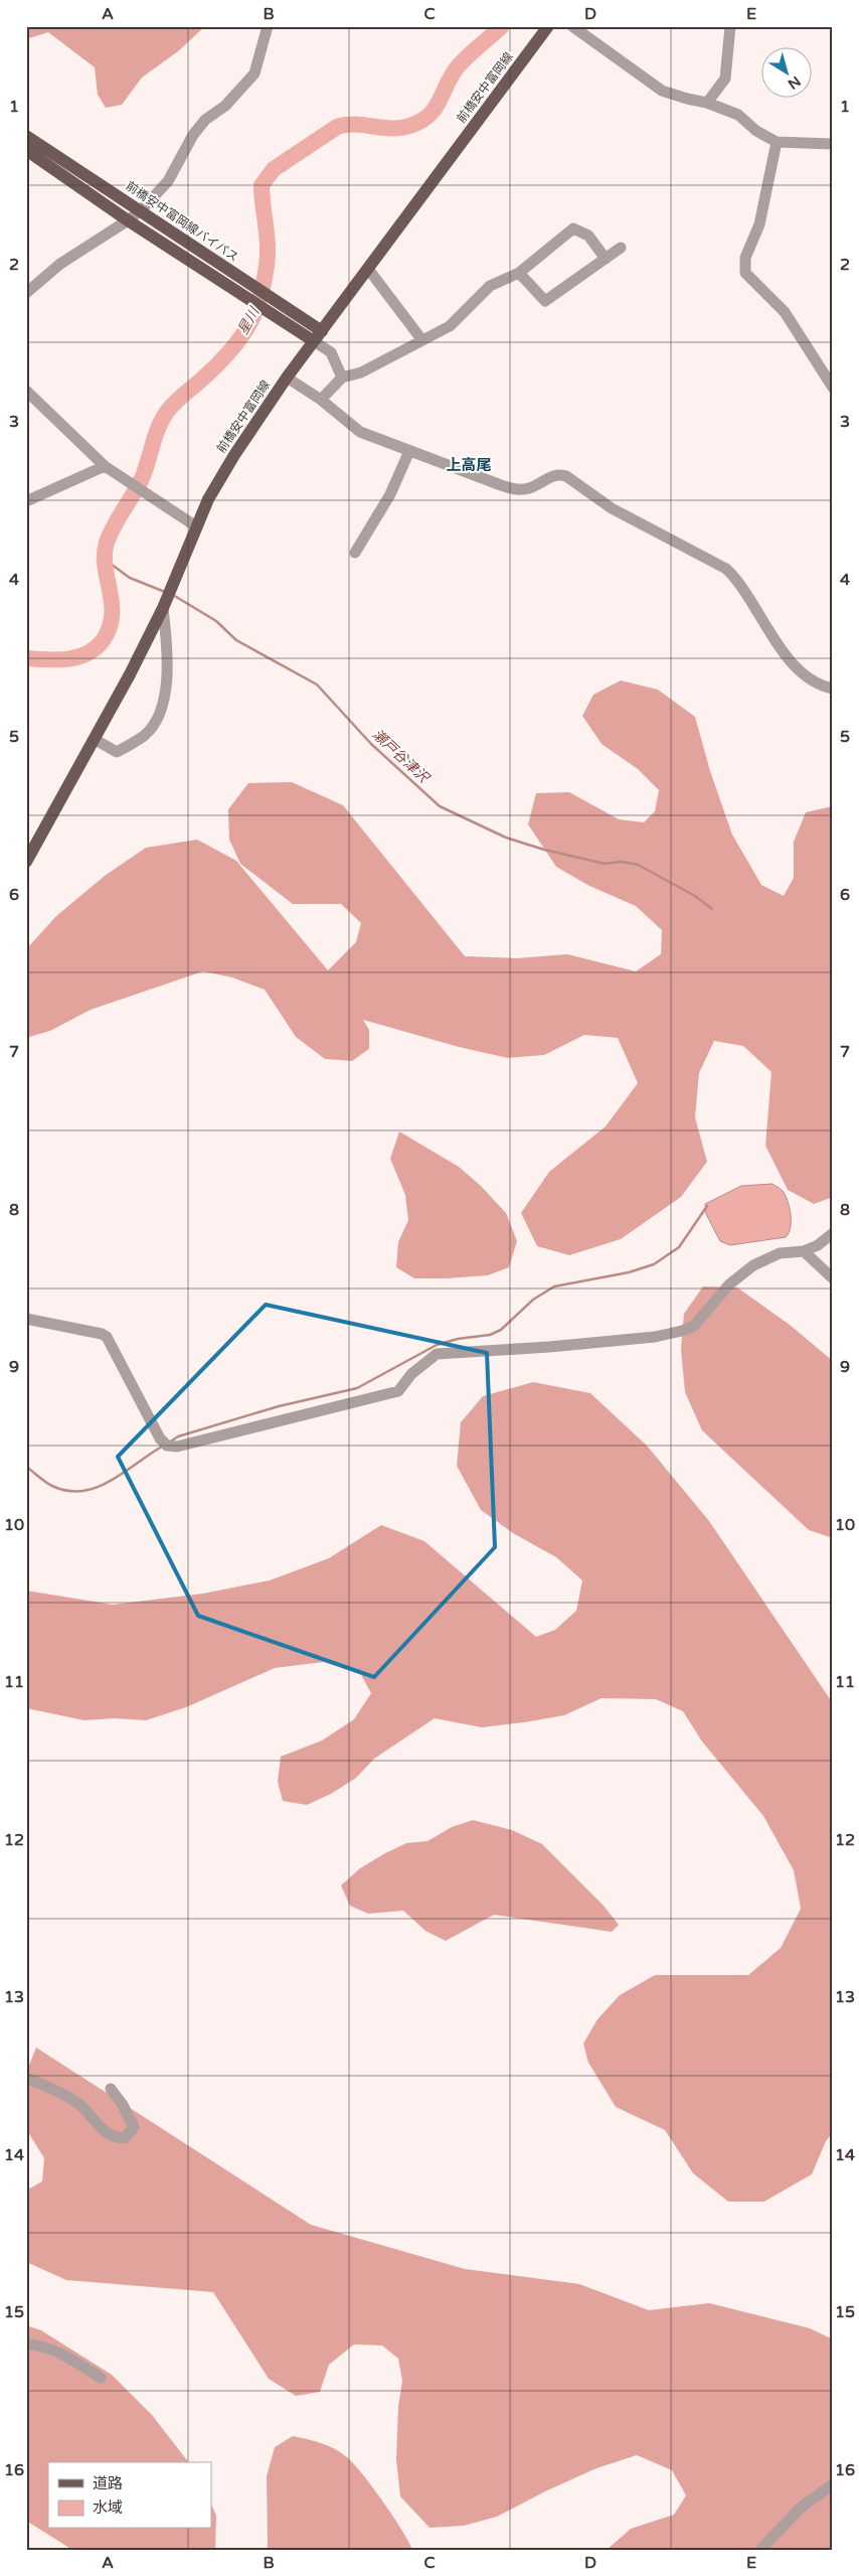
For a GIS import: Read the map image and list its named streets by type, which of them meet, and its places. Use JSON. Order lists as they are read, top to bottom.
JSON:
{
  "streets": {
    "main road": ["前橋安中富岡線", "前橋安中富岡線バイパス"]
  },
  "crossings": [
    ["前橋安中富岡線", "前橋安中富岡線バイパス"]
  ],
  "districts": ["上高尾"],
  "water": ["星川", "瀬戸谷津沢"],
  "legend": ["道路", "水域"],
  "north": "bottom right",
  "grid": {
    "columns": [
      "A",
      "B",
      "C",
      "D",
      "E"
    ],
    "rows": [
      "1",
      "2",
      "3",
      "4",
      "5",
      "6",
      "7",
      "8",
      "9",
      "10",
      "11",
      "12",
      "13",
      "14",
      "15",
      "16"
    ]
  }
}
